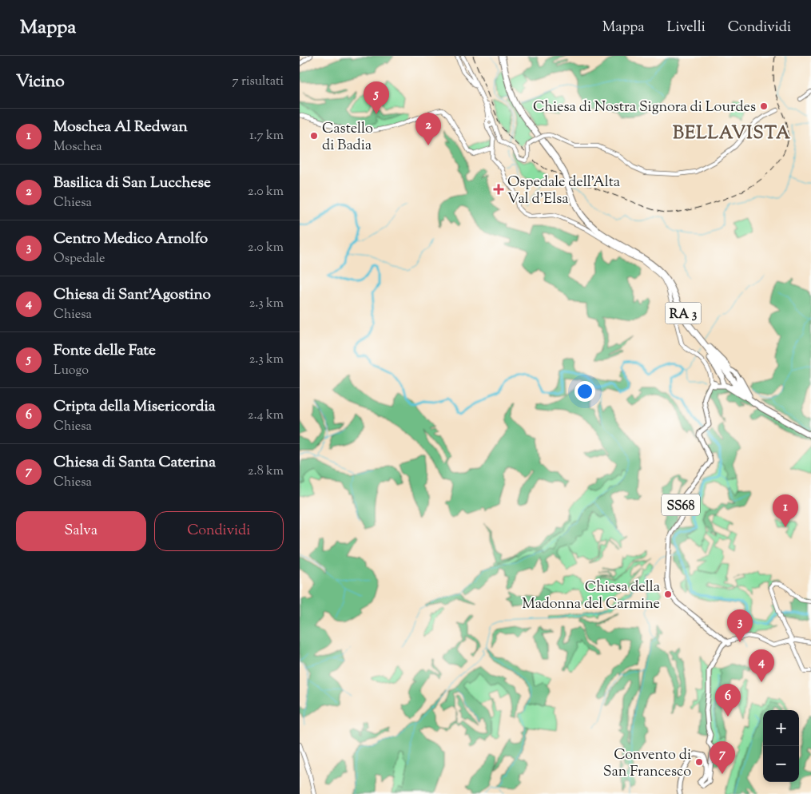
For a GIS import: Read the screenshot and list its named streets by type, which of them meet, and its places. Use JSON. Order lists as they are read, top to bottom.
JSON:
{
  "streets": {
    "highway": ["RA 3"],
    "main road": ["SS68"]
  },
  "districts": ["BELLAVISTA"],
  "places": {
    "other": [
      "Chiesa di Nostra Signora di Lourdes",
      "Castello di Badia",
      "Chiesa della Madonna del Carmine",
      "Convento di San Francesco"
    ],
    "health": ["Ospedale dell'Alta Val d'Elsa"]
  },
  "page": {
    "header": "Mappa",
    "nav": ["Mappa", "Livelli", "Condividi"],
    "heading": ["Vicino", "7 risultati"],
    "pins": [
      "5",
      "2",
      "1",
      "3",
      "4",
      "6",
      "7"
    ],
    "list": [
      {
        "mark": "1",
        "name": "Moschea Al Redwan",
        "note": "Moschea",
        "value": "1.7 km"
      },
      {
        "mark": "2",
        "name": "Basilica di San Lucchese",
        "note": "Chiesa",
        "value": "2.0 km"
      },
      {
        "mark": "3",
        "name": "Centro Medico Arnolfo",
        "note": "Ospedale",
        "value": "2.0 km"
      },
      {
        "mark": "4",
        "name": "Chiesa di Sant'Agostino",
        "note": "Chiesa",
        "value": "2.3 km"
      },
      {
        "mark": "5",
        "name": "Fonte delle Fate",
        "note": "Luogo",
        "value": "2.3 km"
      },
      {
        "mark": "6",
        "name": "Cripta della Misericordia",
        "note": "Chiesa",
        "value": "2.4 km"
      },
      {
        "mark": "7",
        "name": "Chiesa di Santa Caterina",
        "note": "Chiesa",
        "value": "2.8 km"
      }
    ],
    "buttons": ["Salva", "Condividi"],
    "map_buttons": ["+", "−"]
  }
}
